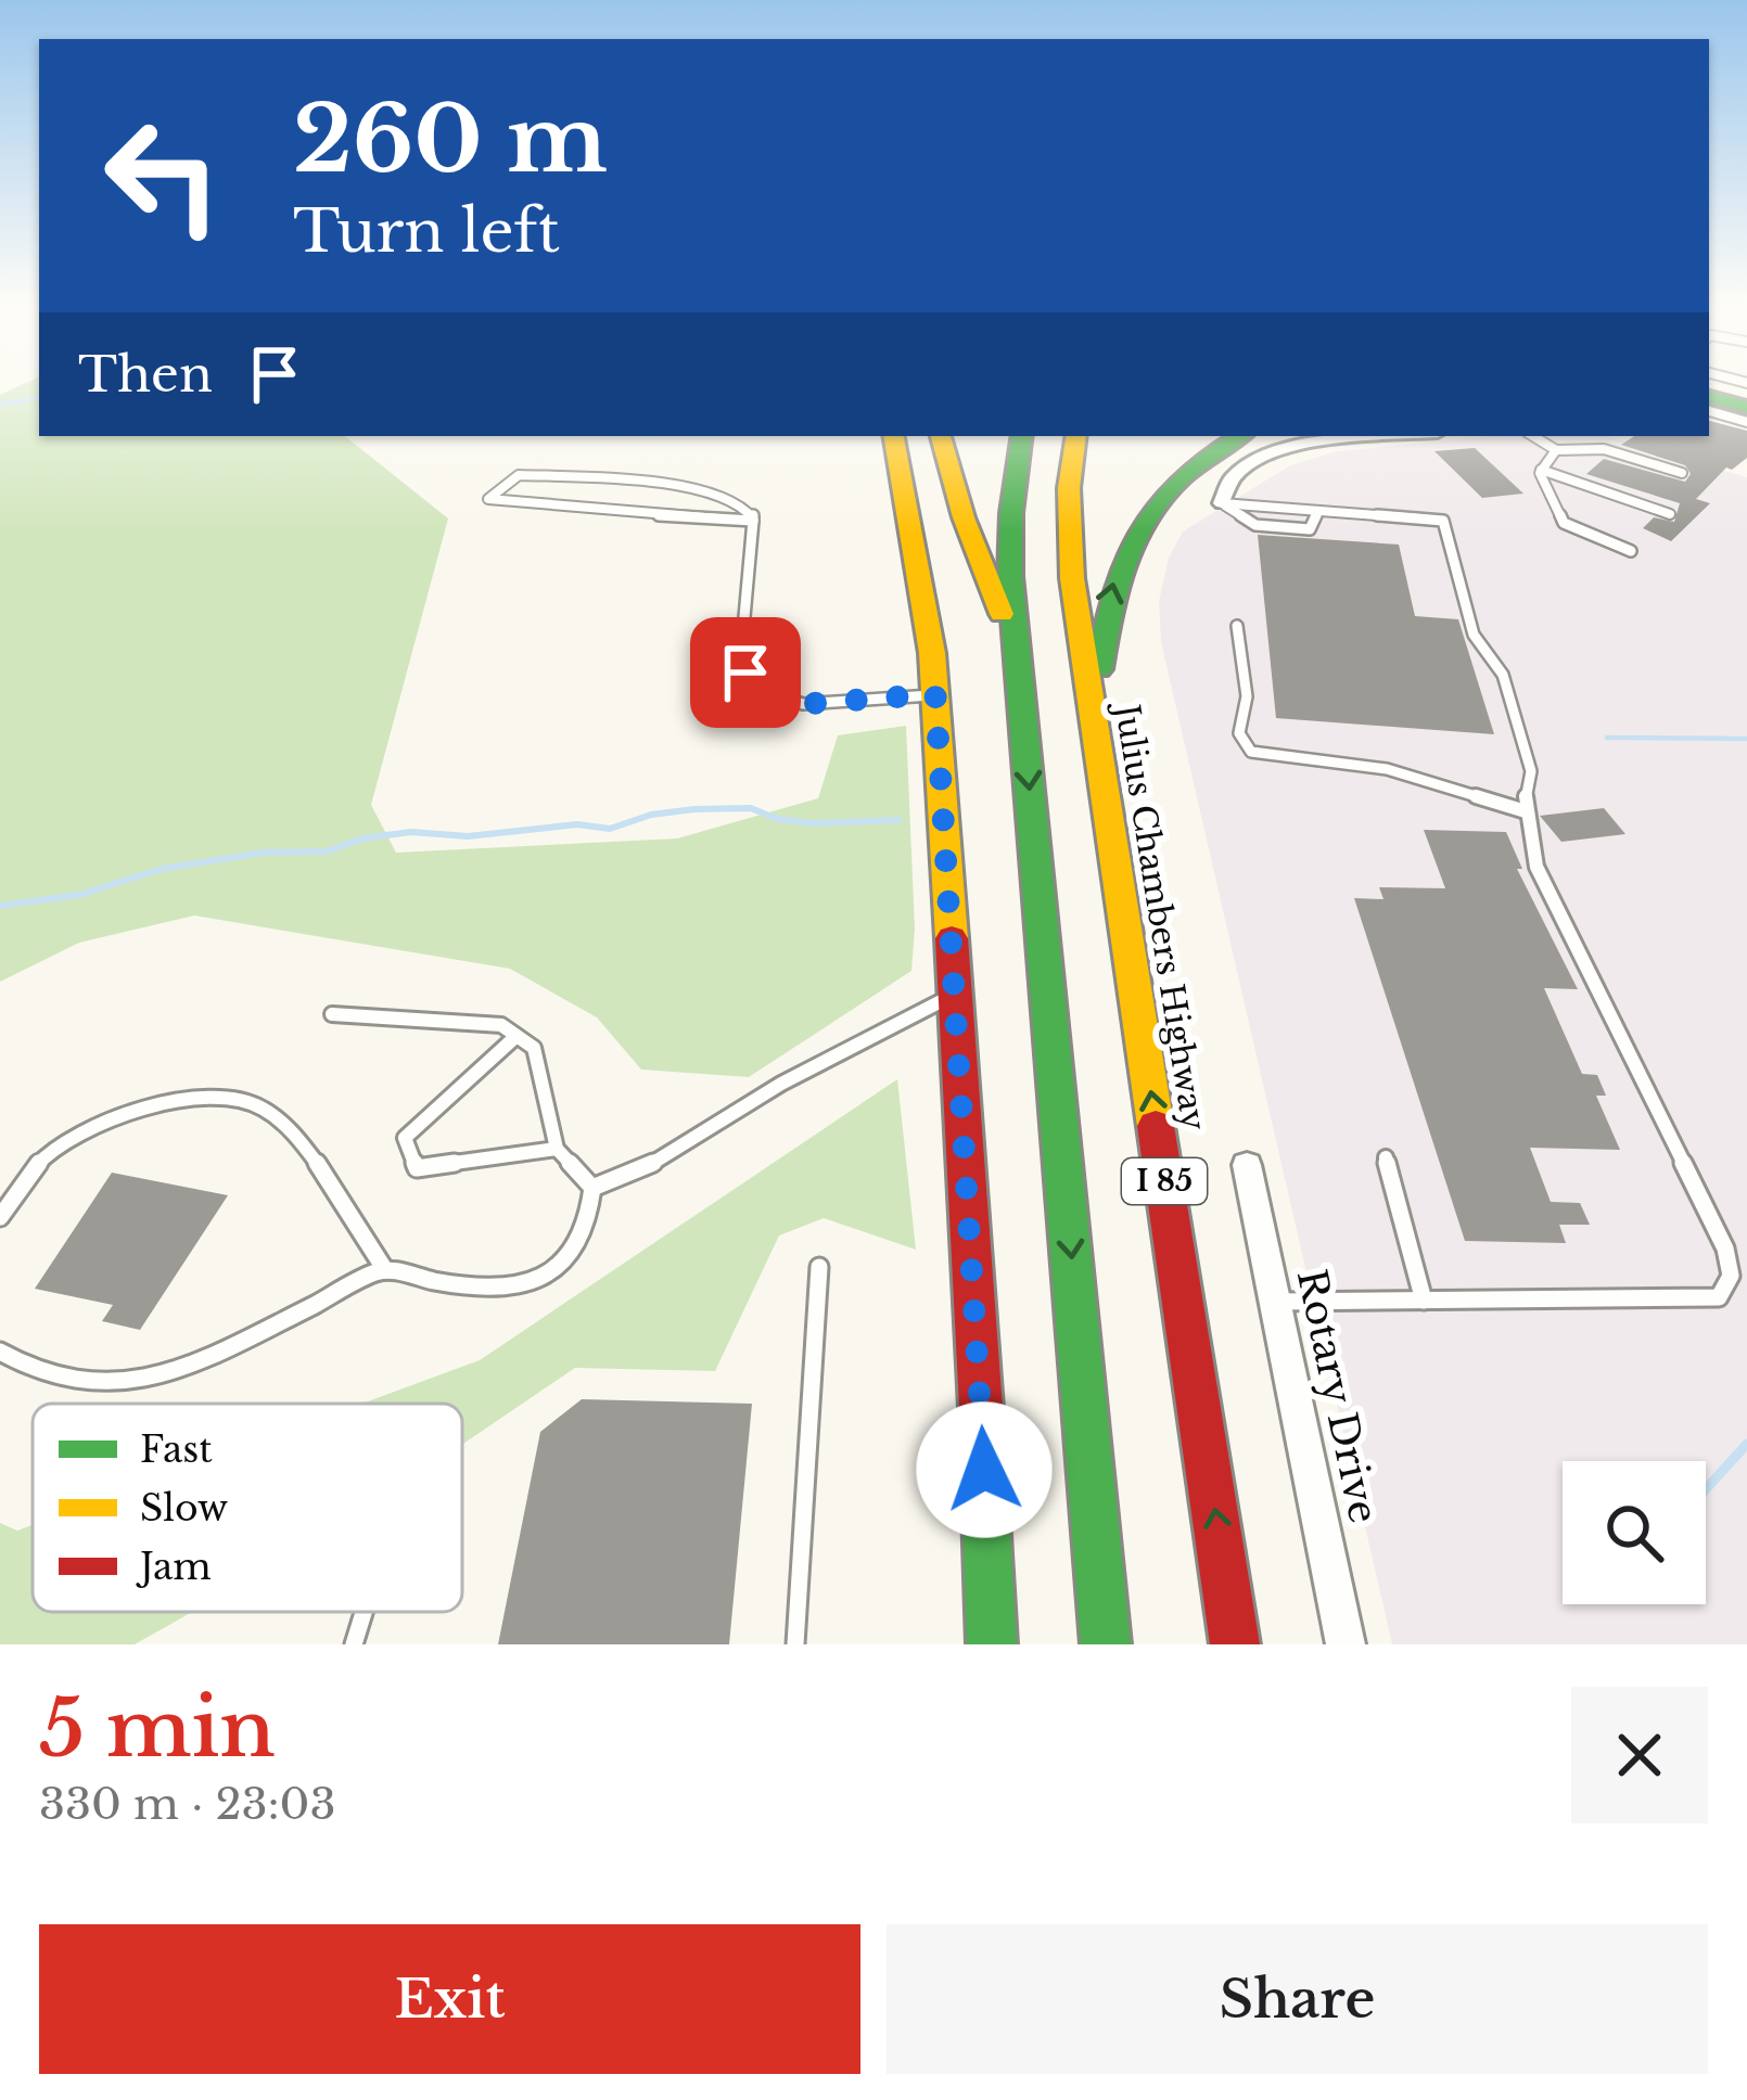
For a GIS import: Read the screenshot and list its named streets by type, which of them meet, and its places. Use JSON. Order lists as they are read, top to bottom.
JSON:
{
  "streets": {
    "main road": ["Julius Chambers Highway", "I 85"],
    "street": ["Rotary Drive"]
  },
  "legend": ["Fast", "Slow", "Jam"],
  "page": {
    "turn": ["260 m", "Turn left"],
    "then": "Then",
    "heading": ["5 min", "330 m · 23:03"],
    "buttons": ["Exit", "Share"]
  }
}
